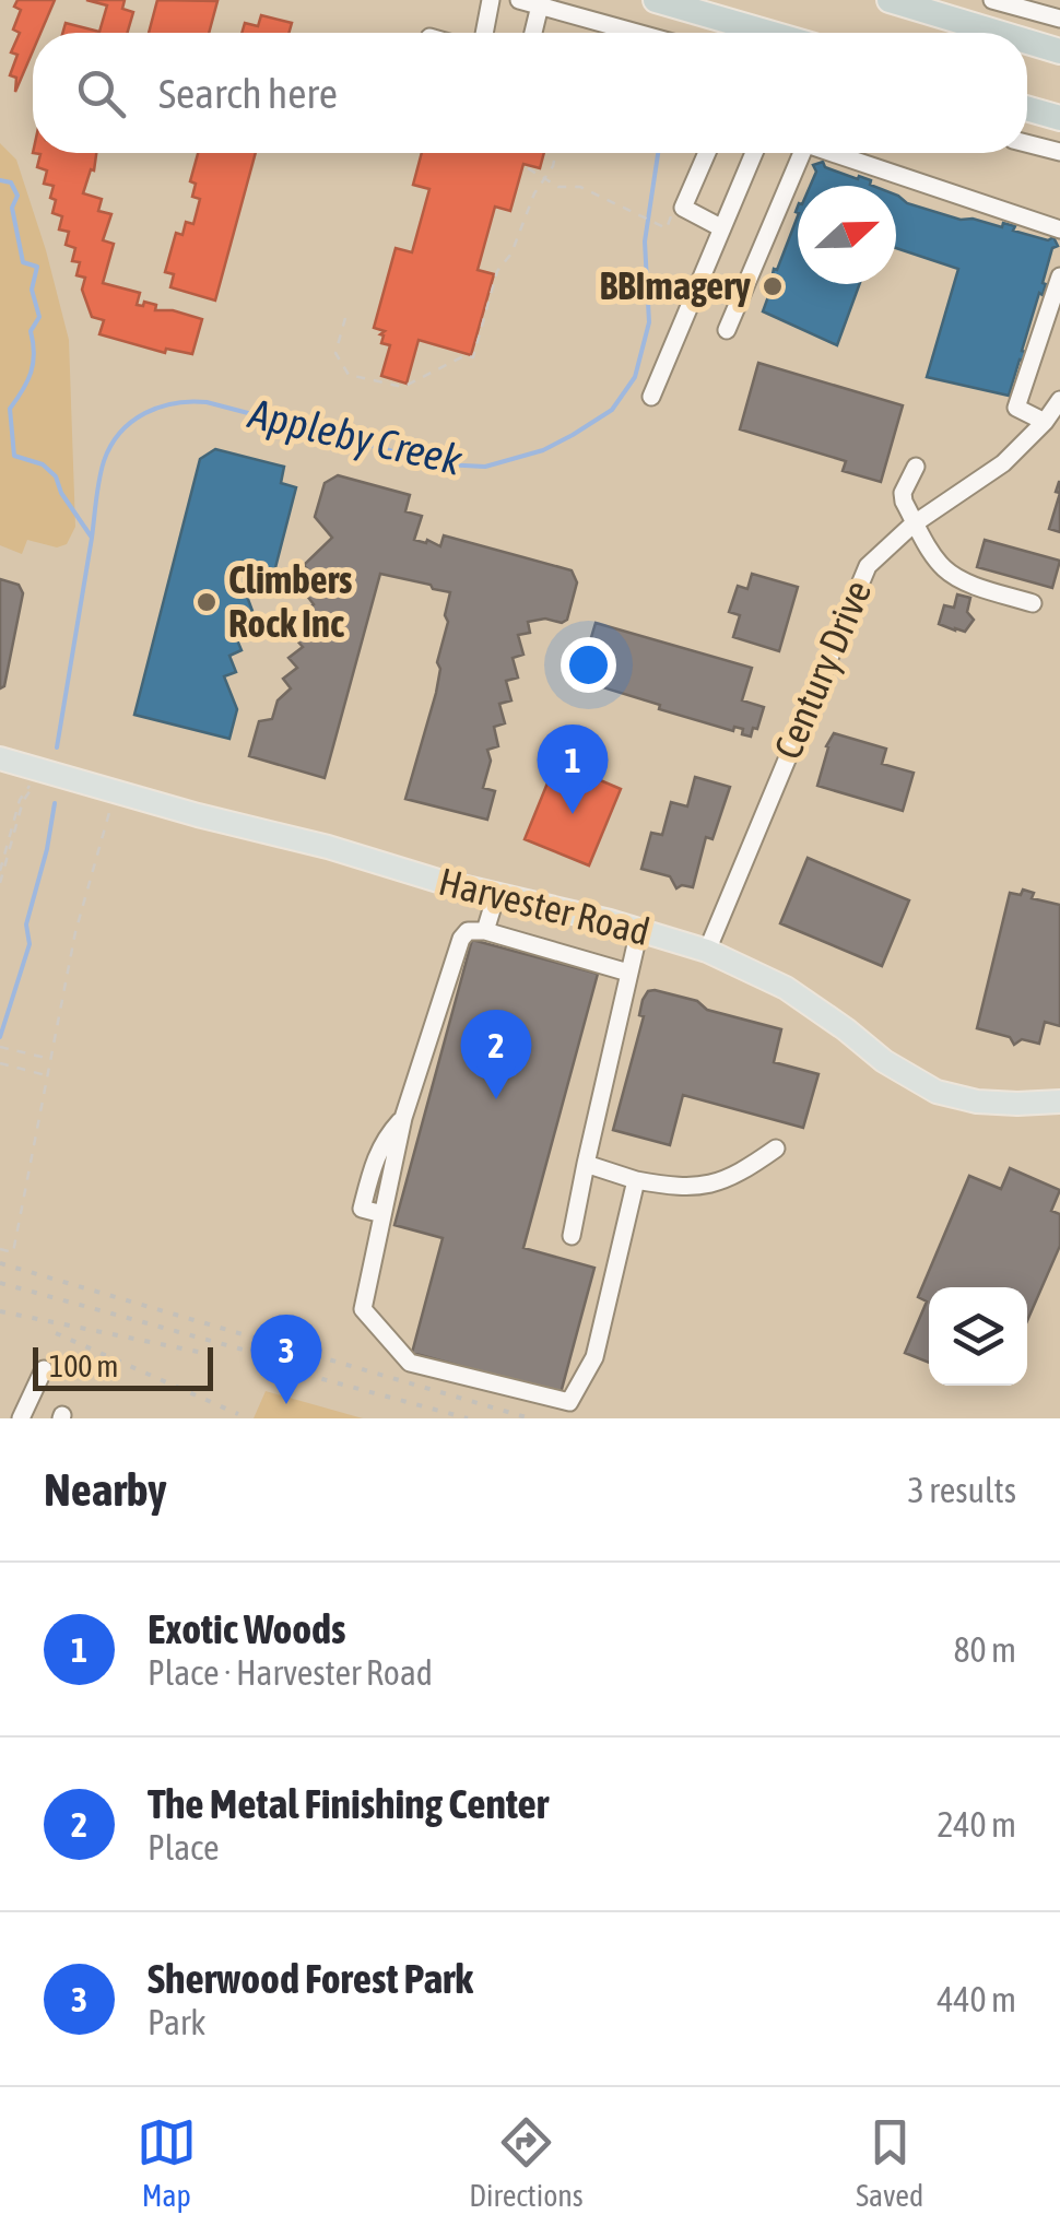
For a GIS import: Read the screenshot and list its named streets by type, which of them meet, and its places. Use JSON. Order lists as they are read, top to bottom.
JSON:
{
  "streets": {
    "main road": ["Harvester Road"],
    "street": ["Century Drive"]
  },
  "crossings": [
    ["Century Drive", "Harvester Road"]
  ],
  "water": ["Appleby Creek"],
  "places": ["BBImagery", "Climbers Rock Inc"],
  "scale_bar": "100 m",
  "north": "right",
  "page": {
    "search": "Search here",
    "pins": ["1", "2", "3"],
    "scale": "100 m",
    "heading": ["Nearby", "3 results"],
    "list": [
      {
        "mark": "1",
        "name": "Exotic Woods",
        "note": "Place · Harvester Road",
        "value": "80 m"
      },
      {
        "mark": "2",
        "name": "The Metal Finishing Center",
        "note": "Place",
        "value": "240 m"
      },
      {
        "mark": "3",
        "name": "Sherwood Forest Park",
        "note": "Park",
        "value": "440 m"
      }
    ],
    "nav": ["Map", "Directions", "Saved"]
  }
}
